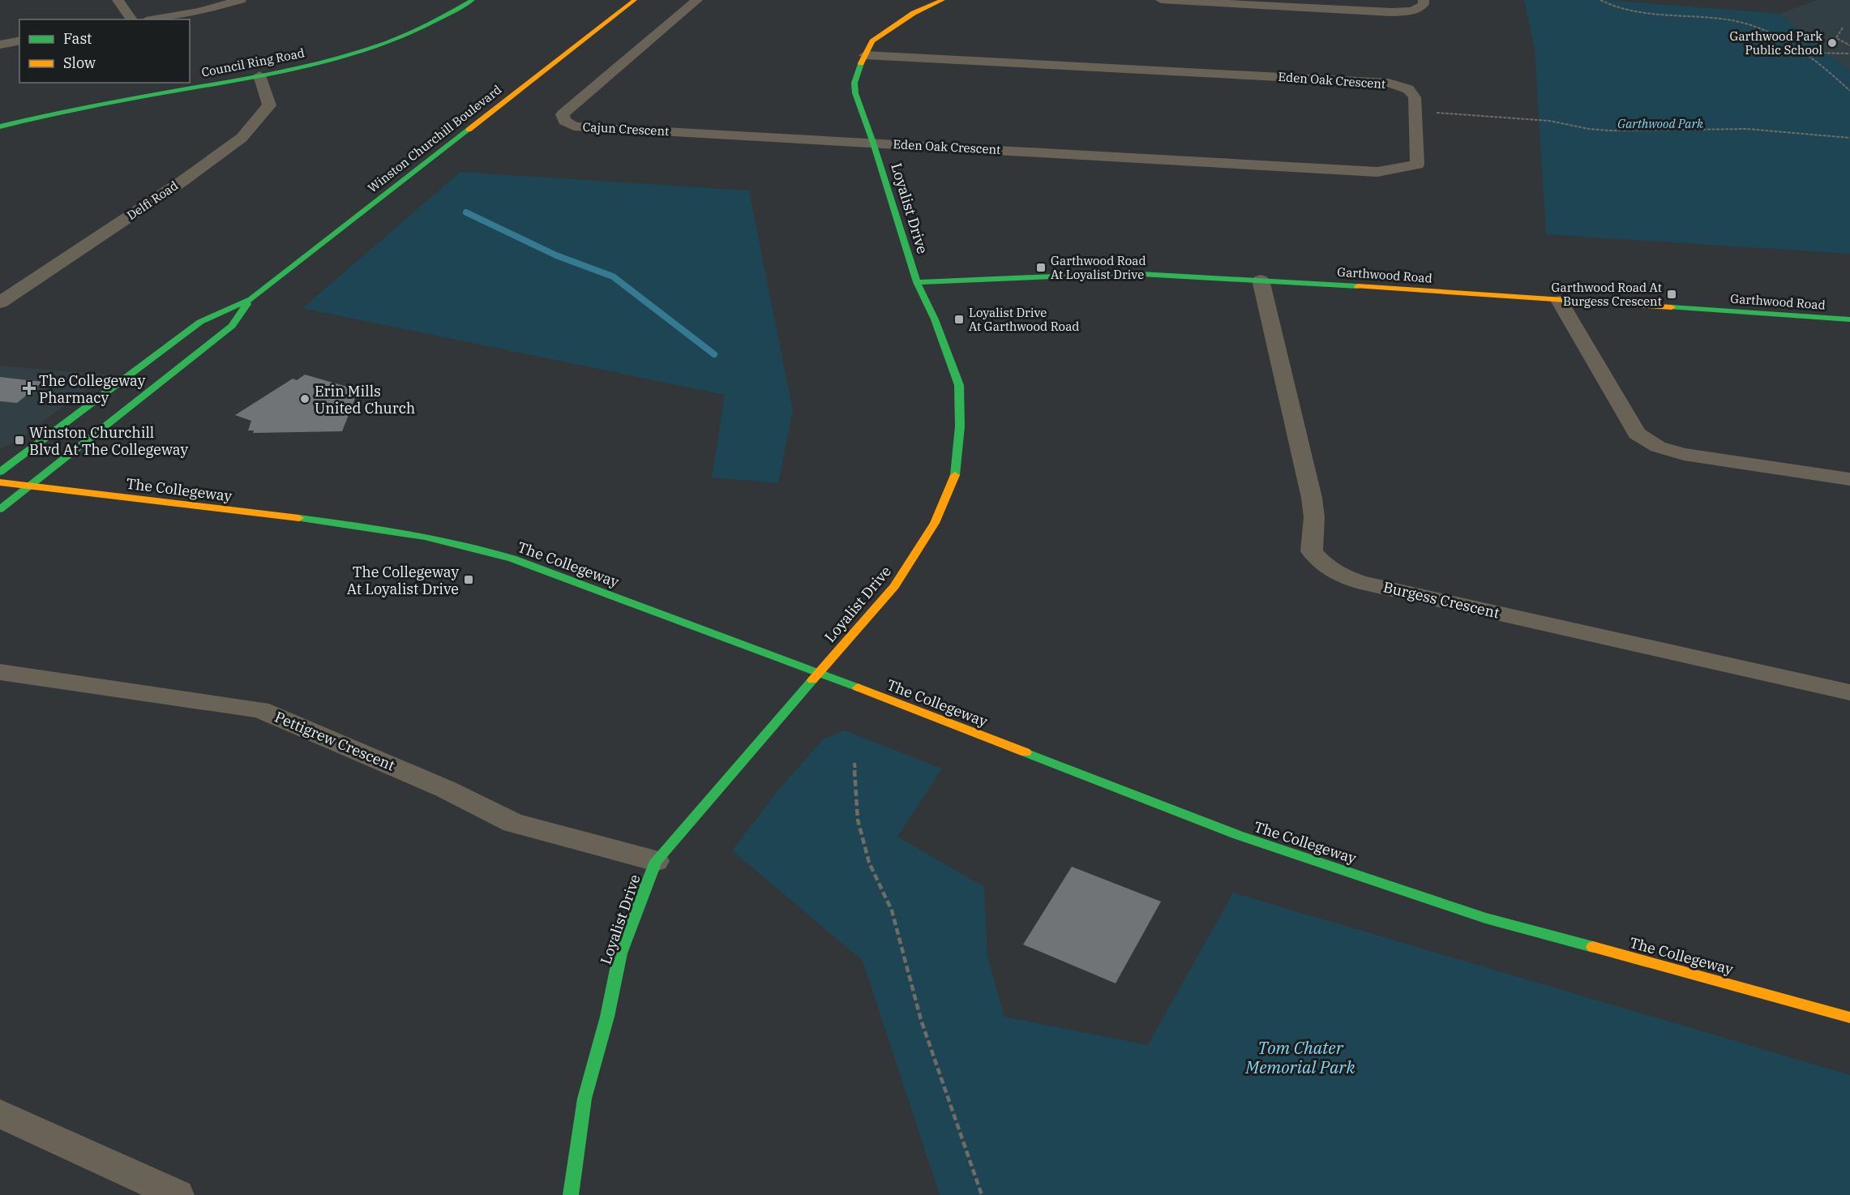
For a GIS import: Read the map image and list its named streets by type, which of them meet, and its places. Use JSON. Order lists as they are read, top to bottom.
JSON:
{
  "streets": {
    "street": [
      "Council Ring Road",
      "Eden Oak Crescent",
      "Cajun Crescent",
      "Winston Churchill Boulevard",
      "Delfi Road",
      "Loyalist Drive",
      "Garthwood Road",
      "The Collegeway",
      "Burgess Crescent",
      "Pettigrew Crescent"
    ]
  },
  "crossings": [
    ["Council Ring Road", "Delfi Road"],
    ["Eden Oak Crescent", "Cajun Crescent"],
    ["Eden Oak Crescent", "Loyalist Drive"],
    ["Cajun Crescent", "Loyalist Drive"],
    ["Winston Churchill Boulevard", "The Collegeway"],
    ["Loyalist Drive", "Garthwood Road"],
    ["Loyalist Drive", "The Collegeway"],
    ["Loyalist Drive", "Pettigrew Crescent"],
    ["Garthwood Road", "Burgess Crescent"]
  ],
  "parks": ["Garthwood Park", "Tom Chater Memorial Park"],
  "places": {
    "other": ["Garthwood Park Public School", "Erin Mills United Church"],
    "transit": [
      "Garthwood Road At Loyalist Drive",
      "Garthwood Road At Burgess Crescent",
      "Loyalist Drive At Garthwood Road",
      "Winston Churchill Blvd At The Collegeway",
      "The Collegeway At Loyalist Drive"
    ],
    "health": ["The Collegeway Pharmacy"]
  },
  "legend": ["Fast", "Slow"]
}
